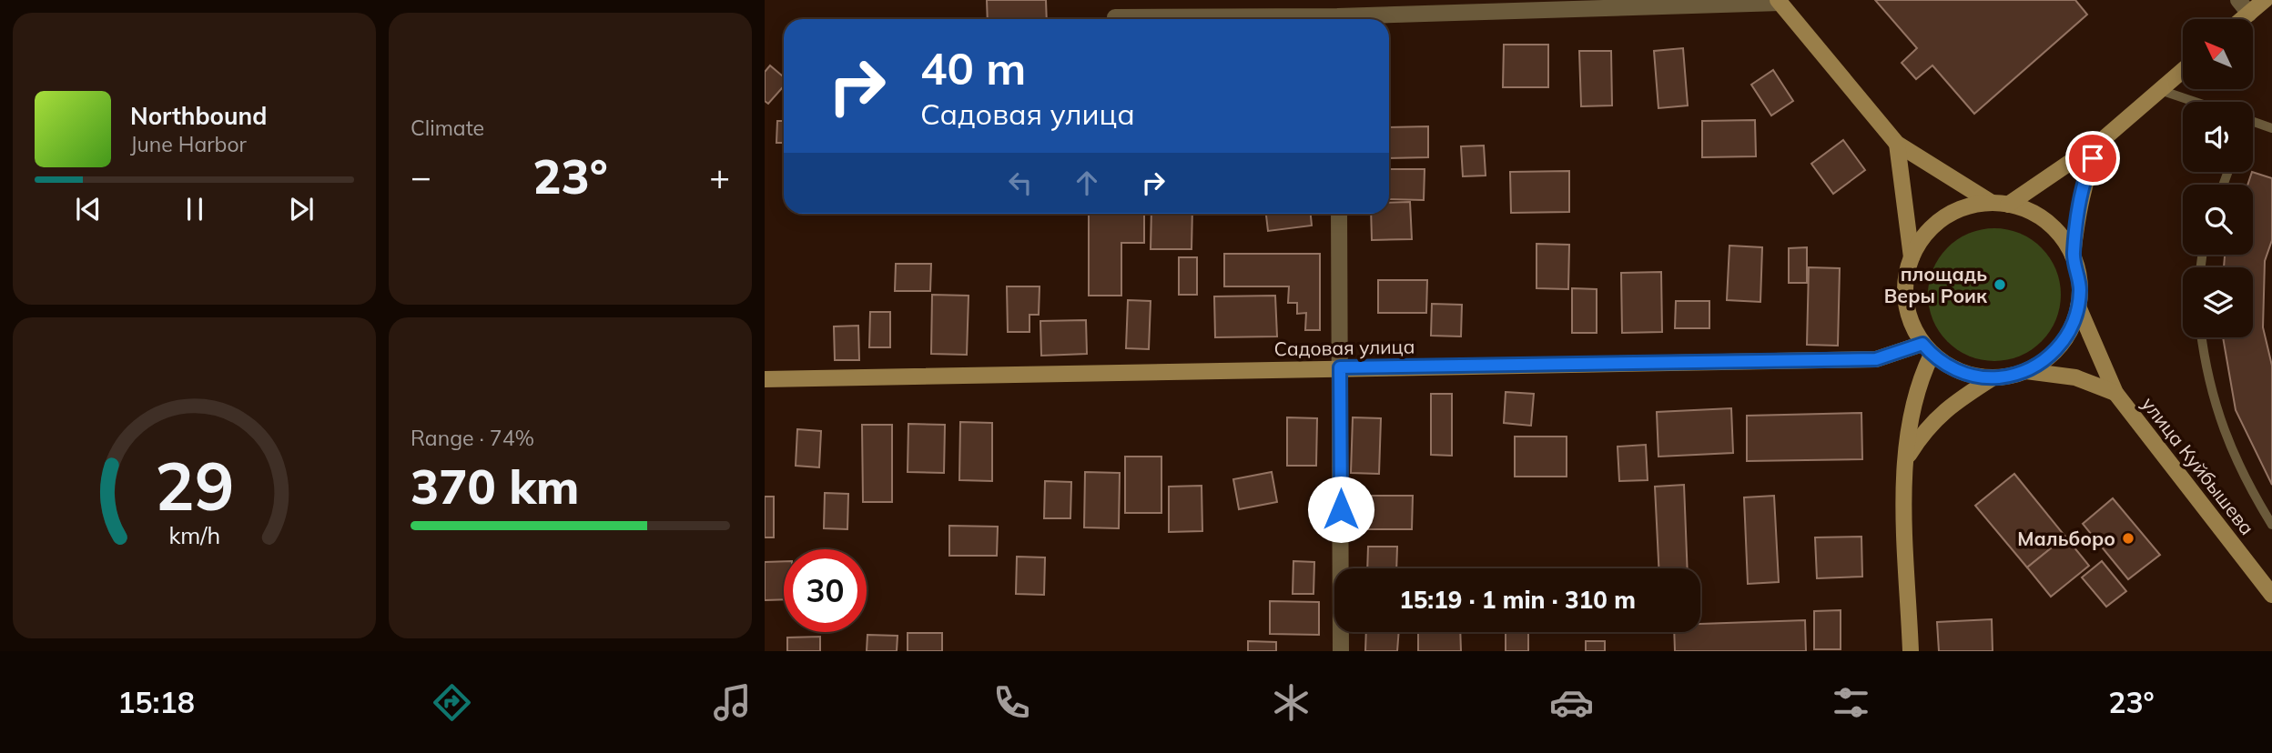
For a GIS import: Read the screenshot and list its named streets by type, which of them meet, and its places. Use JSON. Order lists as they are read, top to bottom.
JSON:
{
  "streets": {
    "main road": ["Садовая улица", "улица Куйбышева"]
  },
  "crossings": [
    ["Садовая улица", "улица Куйбышева"]
  ],
  "places": ["площадь Веры Роик", "Мальборо"],
  "north": "top left",
  "page": {
    "tile": [
      "Climate",
      ["Range · 74%", "370 km"]
    ],
    "turn": ["40 m", "Садовая улица"],
    "song": ["Northbound", "June Harbor"],
    "heat": ["−", "23°", "+"],
    "limit": "30",
    "trip": "15:19 · 1 min · 310 m",
    "tabs": ["15:18", "23°"],
    "gauge": ["29", "km/h"]
  }
}
